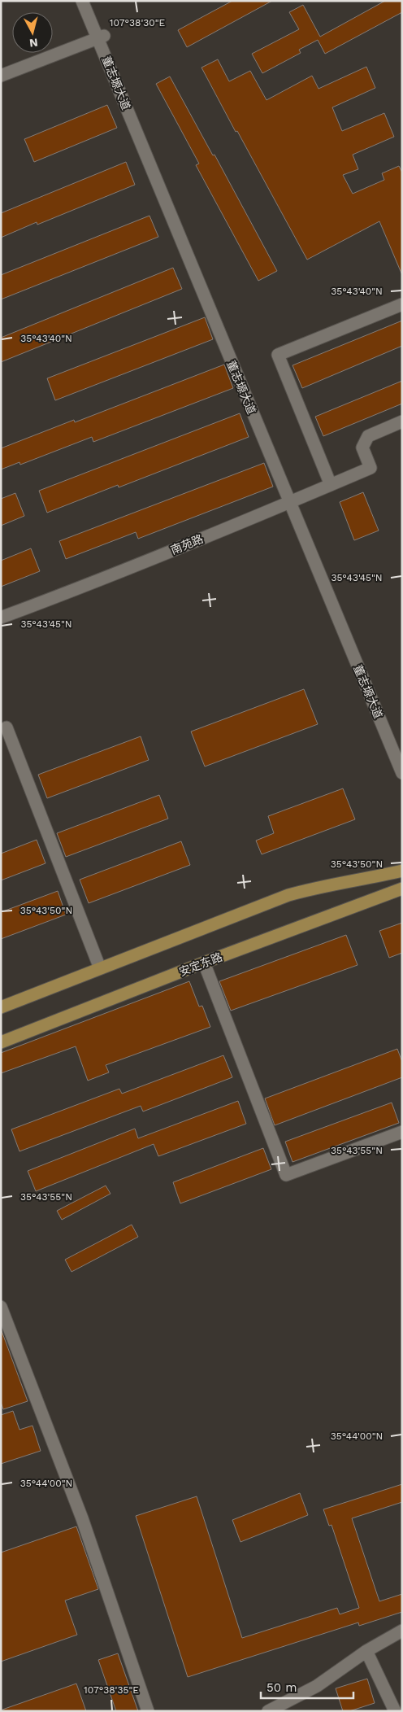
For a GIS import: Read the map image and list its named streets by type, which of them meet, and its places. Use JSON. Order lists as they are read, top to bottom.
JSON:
{
  "streets": {
    "main road": ["安定东路"],
    "street": ["董志塬大道", "南苑路"]
  },
  "crossings": [
    ["董志塬大道", "南苑路"]
  ],
  "scale_bar": "50 m",
  "north": "bottom",
  "coordinates": [
    "107°38'30\"E",
    "35°43'40\"N",
    "35°43'45\"N",
    "35°43'50\"N",
    "35°43'55\"N",
    "35°44'00\"N",
    "107°38'35\"E"
  ]
}
